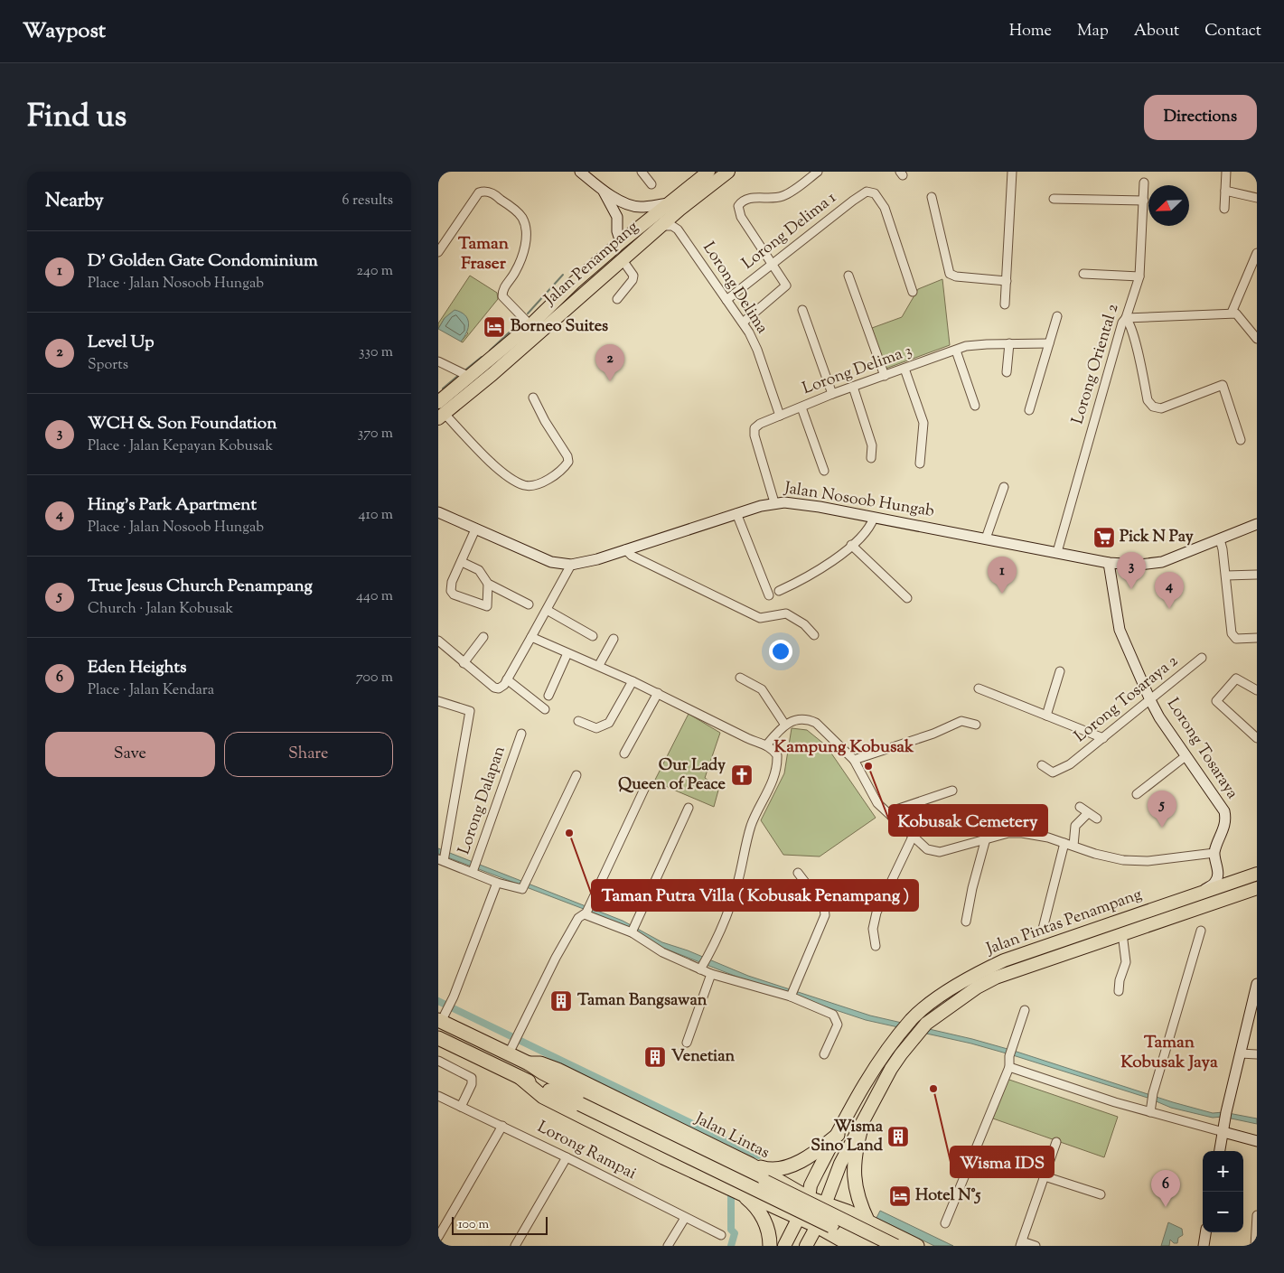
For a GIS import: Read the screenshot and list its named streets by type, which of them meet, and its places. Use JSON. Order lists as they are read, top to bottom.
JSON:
{
  "streets": {
    "highway": ["Jalan Lintas"],
    "main road": [
      "Jalan Penampang",
      "Jalan Nosoob Hungab",
      "Lorong Tosaraya",
      "Jalan Pintas Penampang"
    ],
    "street": [
      "Lorong Delima 1",
      "Lorong Delima",
      "Lorong Oriental 2",
      "Lorong Delima 3",
      "Lorong Tosaraya 2",
      "Lorong Dalapan",
      "Lorong Rampai"
    ]
  },
  "crossings": [
    ["Lorong Delima 1", "Lorong Delima"],
    ["Lorong Delima", "Lorong Delima 3"],
    ["Lorong Oriental 2", "Jalan Nosoob Hungab"],
    ["Lorong Delima 3", "Jalan Nosoob Hungab"],
    ["Jalan Nosoob Hungab", "Lorong Tosaraya"],
    ["Lorong Tosaraya 2", "Lorong Tosaraya"]
  ],
  "districts": ["Taman Fraser", "Kampung Kobusak", "Taman Kobusak Jaya"],
  "places": {
    "hotel": ["Borneo Suites", "Hotel N°5"],
    "supermarket": ["Pick N Pay"],
    "other": ["Kobusak Cemetery", "Taman Putra Villa ( Kobusak Penampang )", "Wisma IDS"],
    "church": ["Our Lady Queen of Peace"],
    "building": ["Taman Bangsawan", "Venetian", "Wisma Sino Land"]
  },
  "scale_bar": "100 m",
  "north": "bottom left",
  "page": {
    "header": "Waypost",
    "nav": [
      "Home",
      "Map",
      "About",
      "Contact"
    ],
    "title": "Find us",
    "buttons": [
      "Directions",
      ["Save", "Share"]
    ],
    "heading": ["Nearby", "6 results"],
    "list": [
      {
        "mark": "1",
        "name": "D' Golden Gate Condominium",
        "note": "Place · Jalan Nosoob Hungab",
        "value": "240 m"
      },
      {
        "mark": "2",
        "name": "Level Up",
        "note": "Sports",
        "value": "330 m"
      },
      {
        "mark": "3",
        "name": "WCH & Son Foundation",
        "note": "Place · Jalan Kepayan Kobusak",
        "value": "370 m"
      },
      {
        "mark": "4",
        "name": "Hing's Park Apartment",
        "note": "Place · Jalan Nosoob Hungab",
        "value": "410 m"
      },
      {
        "mark": "5",
        "name": "True Jesus Church Penampang",
        "note": "Church · Jalan Kobusak",
        "value": "440 m"
      },
      {
        "mark": "6",
        "name": "Eden Heights",
        "note": "Place · Jalan Kendara",
        "value": "700 m"
      }
    ],
    "pins": [
      "2",
      "3",
      "1",
      "4",
      "5",
      "6"
    ],
    "map_buttons": ["+", "−"],
    "scale": "100 m"
  }
}
